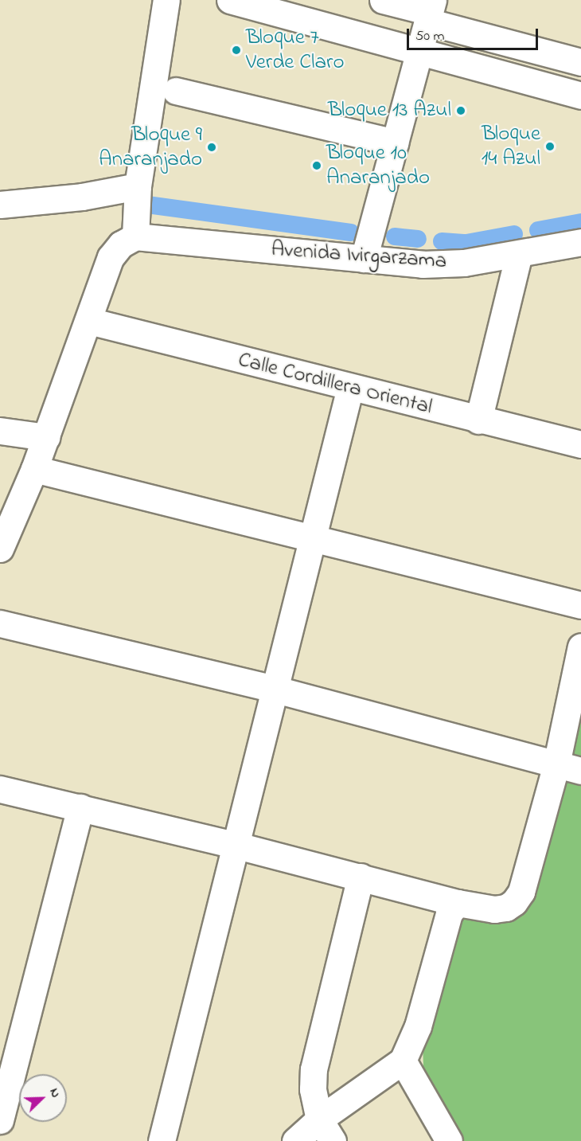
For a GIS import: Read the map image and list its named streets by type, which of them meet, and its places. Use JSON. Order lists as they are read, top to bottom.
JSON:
{
  "streets": {
    "street": ["Avenida Ivirgarzama", "Calle Cordillera Oriental"]
  },
  "places": [
    "Bloque 7 Verde Claro",
    "Bloque 13 Azul",
    "Bloque 14 Azul",
    "Bloque 9 Anaranjado",
    "Bloque 10 Anaranjado"
  ],
  "scale_bar": "50 m",
  "north": "top right"
}
